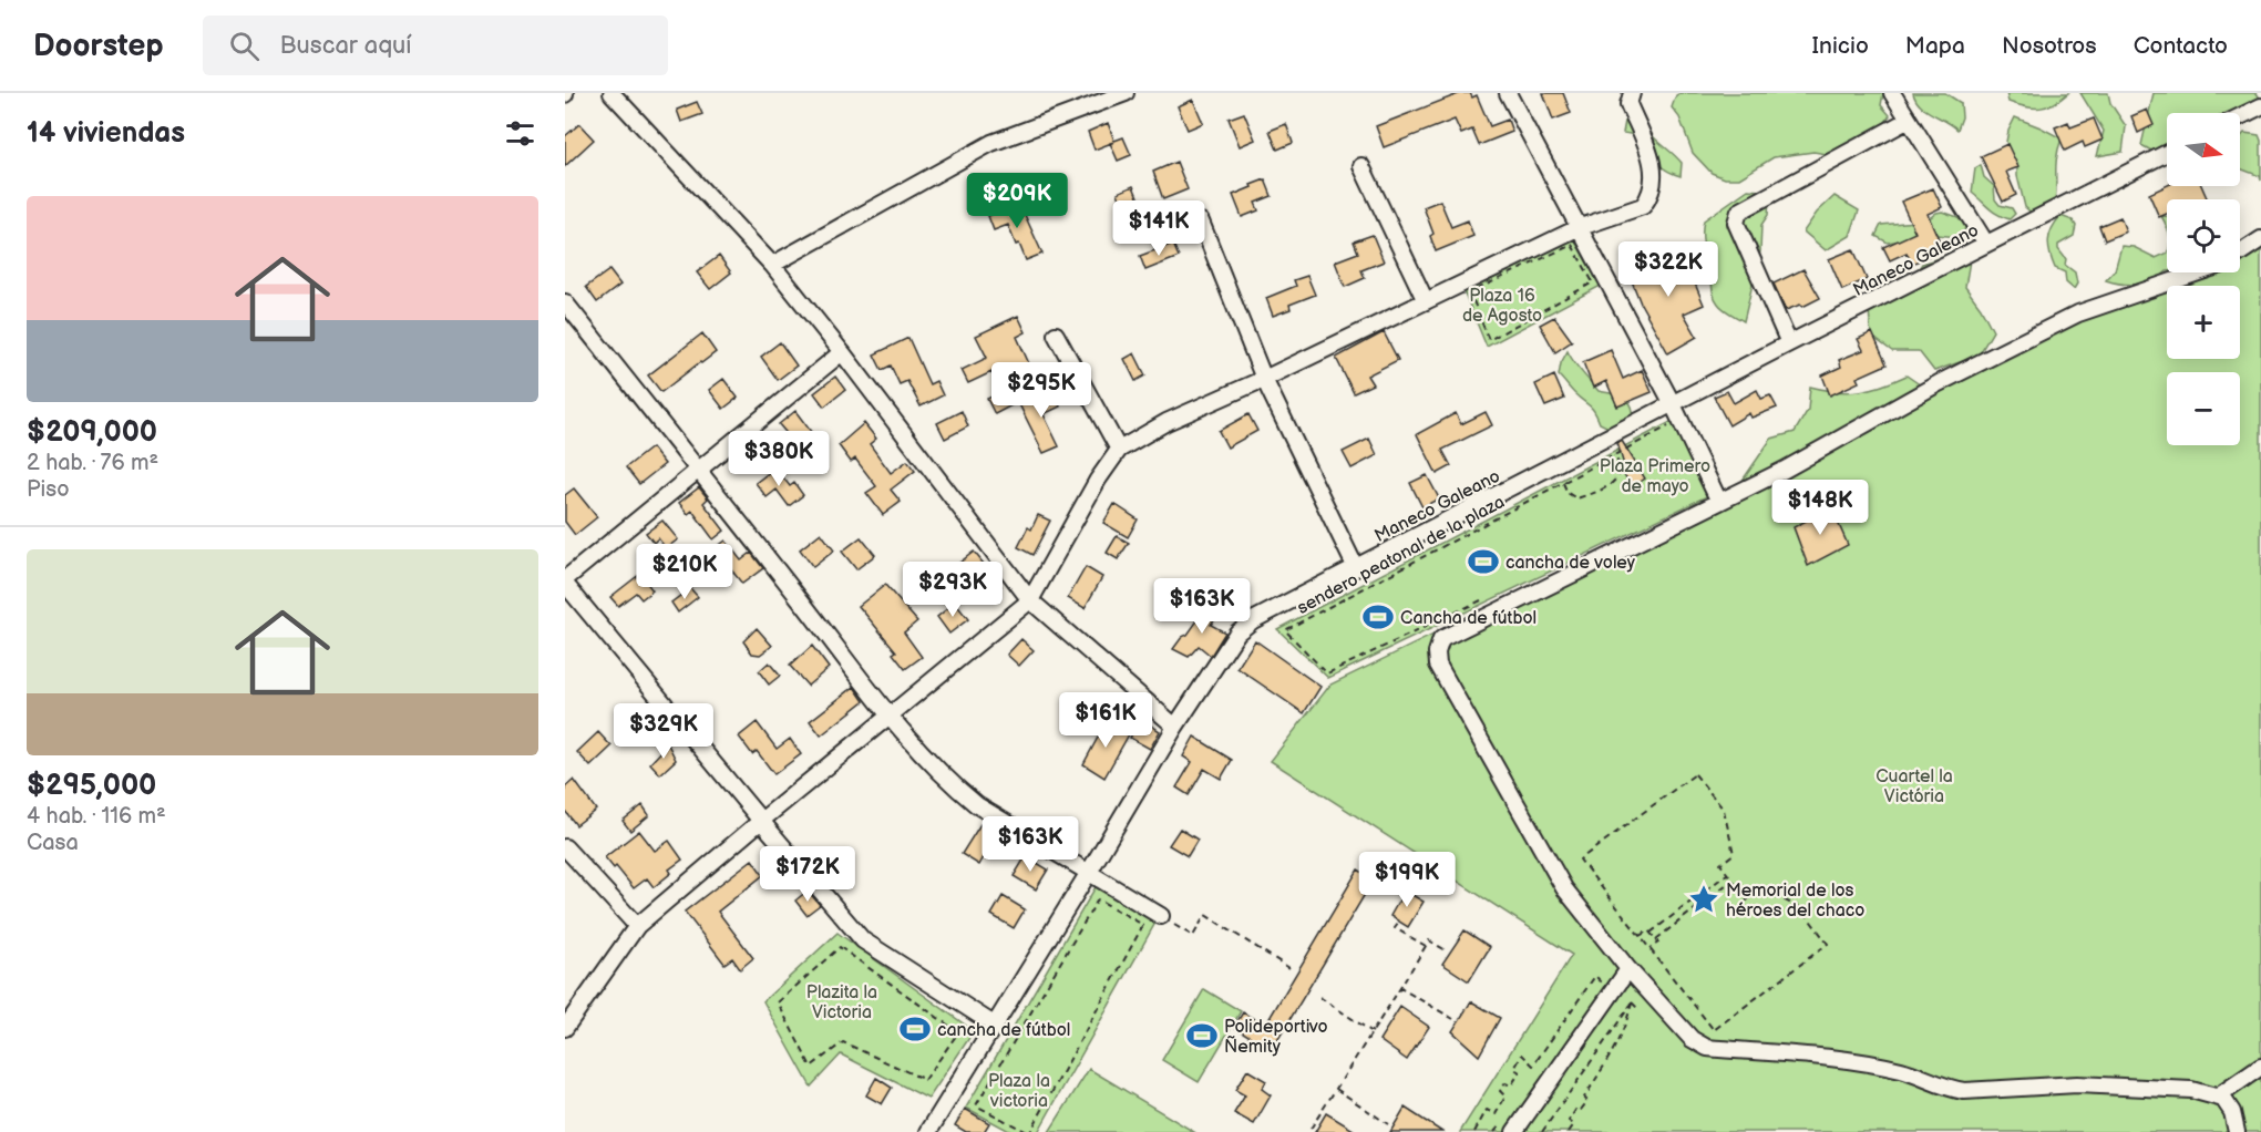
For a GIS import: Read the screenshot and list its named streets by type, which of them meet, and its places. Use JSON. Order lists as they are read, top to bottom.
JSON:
{
  "streets": {
    "street": ["Maneco Galeano"],
    "path": ["sendero peatonal de la plaza"]
  },
  "crossings": [
    ["Maneco Galeano", "sendero peatonal de la plaza"]
  ],
  "parks": [
    "Plaza 16 de Agosto",
    "Plaza Primero de mayo",
    "Cuartel la Victória",
    "Plazita la Victoria",
    "Plaza la victoria"
  ],
  "places": {
    "sports": [
      "cancha de voley",
      "Cancha de fútbol",
      "cancha de fútbol",
      "Polideportivo Ñemity"
    ],
    "place": ["Memorial de los héroes del chaco"]
  },
  "north": "right",
  "page": {
    "header": "Doorstep",
    "search": "Buscar aquí",
    "nav": [
      "Inicio",
      "Mapa",
      "Nosotros",
      "Contacto"
    ],
    "heading": "14 viviendas",
    "map_buttons": ["+", "−"],
    "list": [
      {
        "name": "$209,000",
        "note": "2 hab. · 76 m² · Piso"
      },
      {
        "name": "$295,000",
        "note": "4 hab. · 116 m² · Casa"
      }
    ],
    "price": [
      "$209K",
      "$141K",
      "$322K",
      "$295K",
      "$380K",
      "$148K",
      "$210K",
      "$293K",
      "$163K",
      "$161K",
      "$329K",
      "$163K",
      "$172K",
      "$199K"
    ]
  }
}
